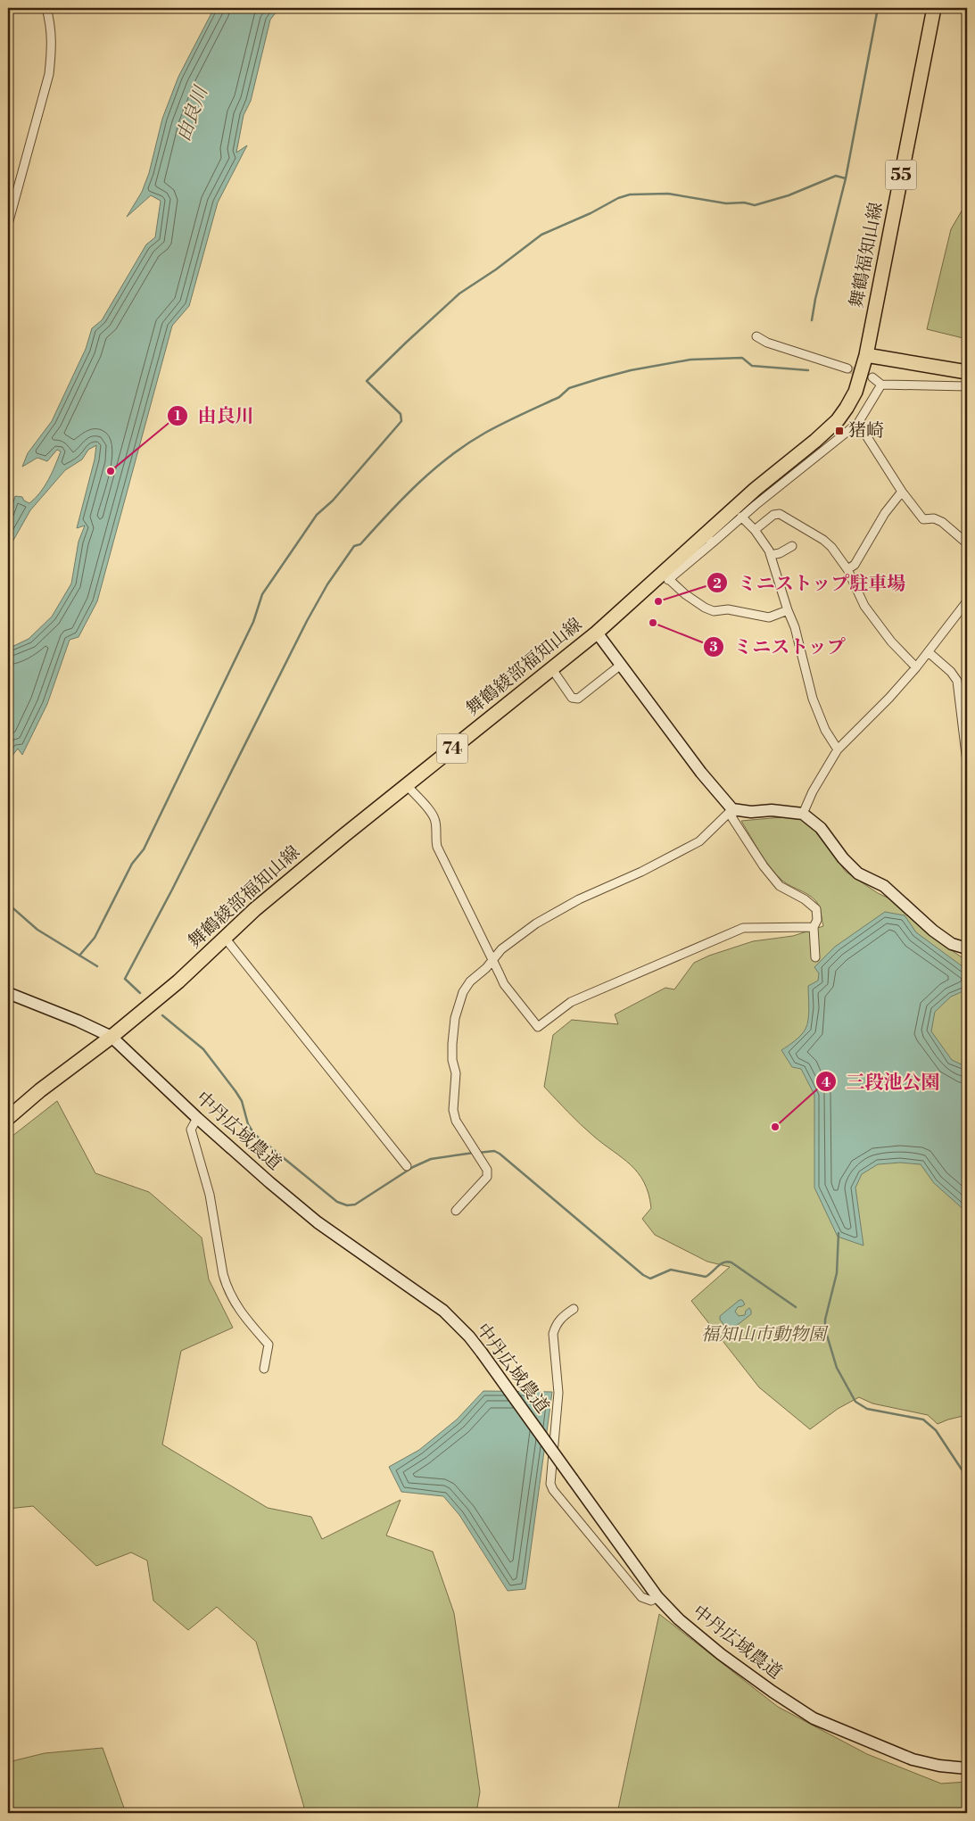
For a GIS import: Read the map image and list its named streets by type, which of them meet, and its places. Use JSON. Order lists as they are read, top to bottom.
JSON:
{
  "streets": {
    "main road": [
      "55",
      "舞鶴福知山線",
      "舞鶴綾部福知山線",
      "74"
    ],
    "street": ["中丹広域農道"]
  },
  "crossings": [
    ["舞鶴福知山線", "舞鶴綾部福知山線"],
    ["舞鶴綾部福知山線", "中丹広域農道"]
  ],
  "water": ["由良川"],
  "parks": ["福知山市動物園"],
  "places": {
    "transit": ["猪崎"],
    "other": [
      "由良川",
      "ミニストップ駐車場",
      "ミニストップ",
      "三段池公園"
    ]
  }
}
